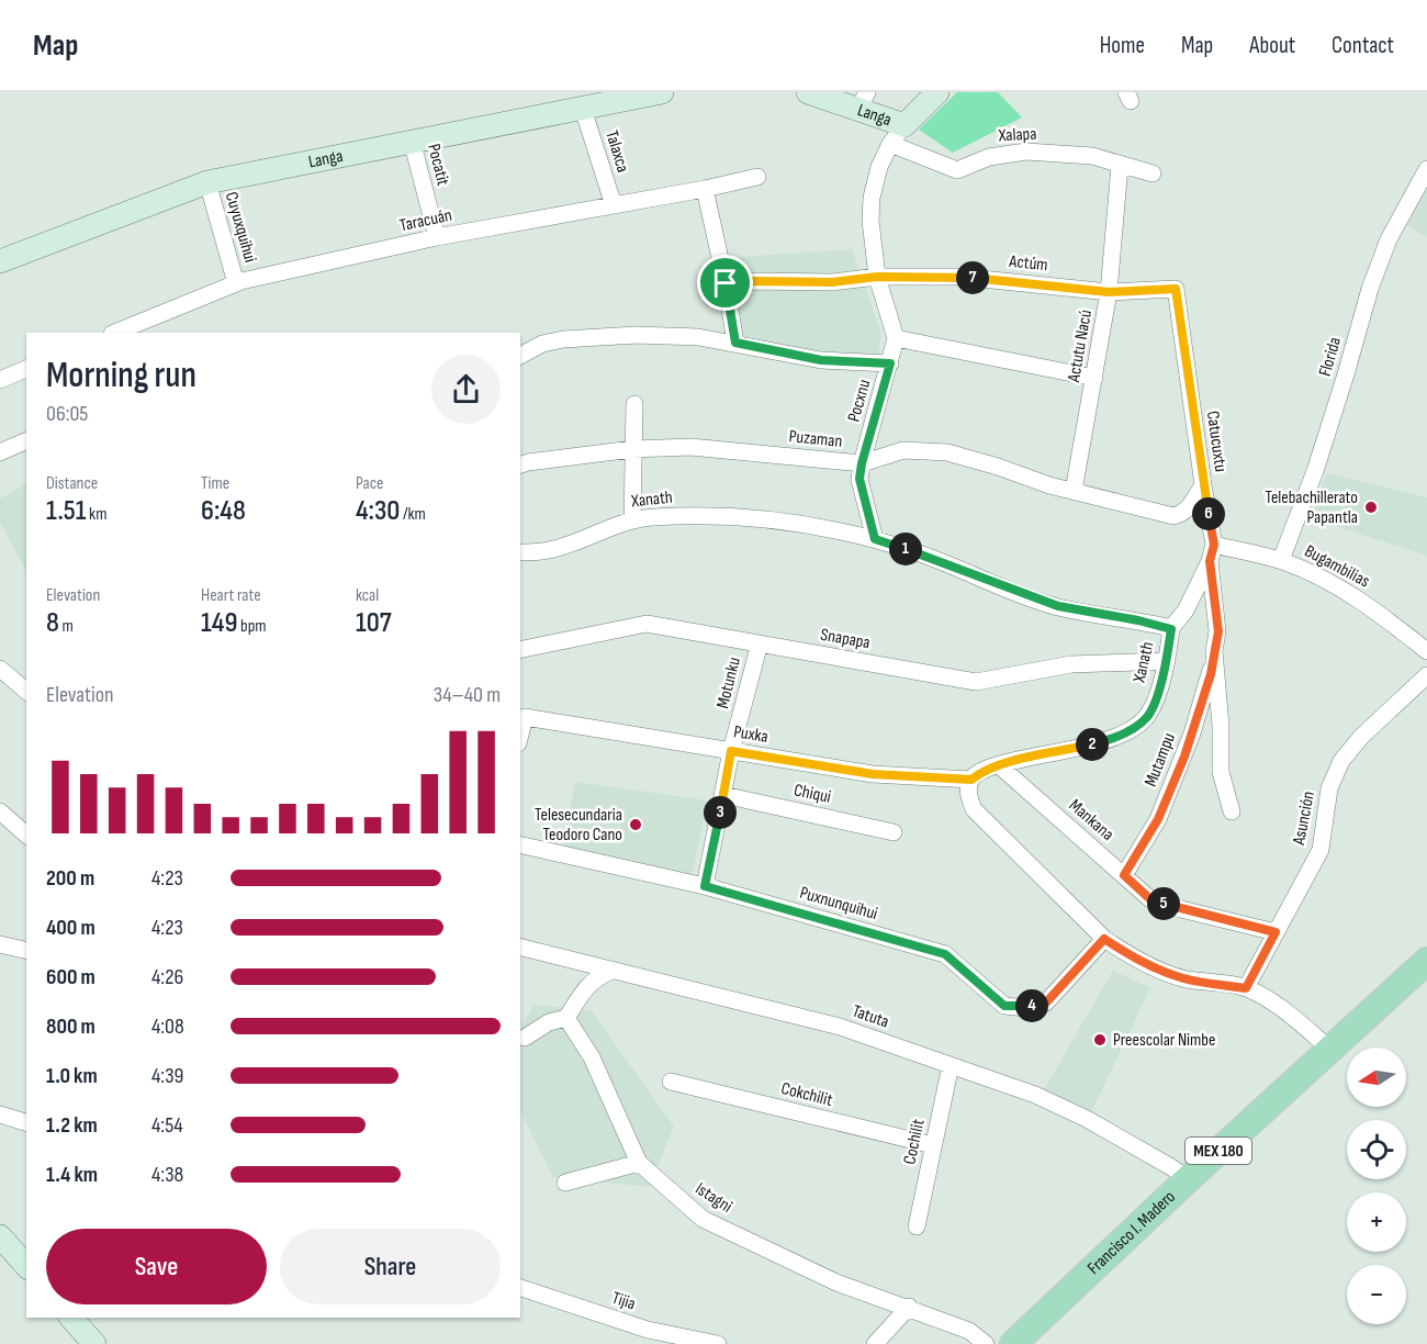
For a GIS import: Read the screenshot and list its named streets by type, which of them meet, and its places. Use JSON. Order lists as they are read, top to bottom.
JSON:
{
  "streets": {
    "main road": ["MEX 180", "Francisco I. Madero"],
    "street": [
      "Langa",
      "Xalapa",
      "Talaxca",
      "Pocatit",
      "Taracuán",
      "Cuyuxquihui",
      "Actúm",
      "Actutu Nacú",
      "Florida",
      "Pocxnu",
      "Puzaman",
      "Catucuxtu",
      "Xanath",
      "Bugambilias",
      "Snapapa",
      "Motunku",
      "Puxka",
      "Mutampu",
      "Chiqui",
      "Asunción",
      "Mankana",
      "Puxnunquihui",
      "Tatuta",
      "Cokchilit",
      "Cochilit",
      "Istagni",
      "Tijia"
    ]
  },
  "crossings": [
    ["Langa", "Talaxca"],
    ["Langa", "Pocatit"],
    ["Langa", "Cuyuxquihui"],
    ["Langa", "Pocxnu"],
    ["Xalapa", "Actutu Nacú"],
    ["Xalapa", "Pocxnu"],
    ["Talaxca", "Taracuán"],
    ["Pocatit", "Taracuán"],
    ["Taracuán", "Cuyuxquihui"],
    ["Actúm", "Actutu Nacú"],
    ["Actúm", "Pocxnu"],
    ["Actúm", "Catucuxtu"],
    ["Actutu Nacú", "Puzaman"],
    ["Florida", "Bugambilias"],
    ["Pocxnu", "Puzaman"],
    ["Pocxnu", "Xanath"],
    ["Puzaman", "Catucuxtu"],
    ["Catucuxtu", "Bugambilias"],
    ["Catucuxtu", "Mutampu"],
    ["Xanath", "Snapapa"],
    ["Xanath", "Puxka"],
    ["Xanath", "Mankana"],
    ["Bugambilias", "Mutampu"],
    ["Snapapa", "Motunku"],
    ["Motunku", "Puxka"],
    ["Motunku", "Chiqui"],
    ["Motunku", "Puxnunquihui"],
    ["Mutampu", "Mankana"],
    ["Asunción", "Mankana"],
    ["Tatuta", "Cochilit"],
    ["Tatuta", "Francisco I. Madero"],
    ["Cokchilit", "Cochilit"]
  ],
  "places": ["Telebachillerato Papantla", "Telesecundaria Teodoro Cano", "Preescolar Nimbe"],
  "north": "left",
  "page": {
    "header": "Map",
    "nav": [
      "Home",
      "Map",
      "About",
      "Contact"
    ],
    "pins": [
      "7",
      "6",
      "1",
      "2",
      "3",
      "5",
      "4"
    ],
    "heading": ["Morning run", "06:05"],
    "stats": [
      ["Distance", "1.51 km"],
      ["Time", "6:48"],
      ["Pace", "4:30 /km"],
      ["Elevation", "8 m"],
      ["Heart rate", "149 bpm"],
      ["kcal", "107"]
    ],
    "chart": ["Elevation", "34–40 m"],
    "list": [
      {
        "name": "200 m",
        "note": "4:23"
      },
      {
        "name": "400 m",
        "note": "4:23"
      },
      {
        "name": "600 m",
        "note": "4:26"
      },
      {
        "name": "800 m",
        "note": "4:08"
      },
      {
        "name": "1.0 km",
        "note": "4:39"
      },
      {
        "name": "1.2 km",
        "note": "4:54"
      },
      {
        "name": "1.4 km",
        "note": "4:38"
      }
    ],
    "map_buttons": ["+", "−"],
    "buttons": ["Save", "Share"]
  }
}
